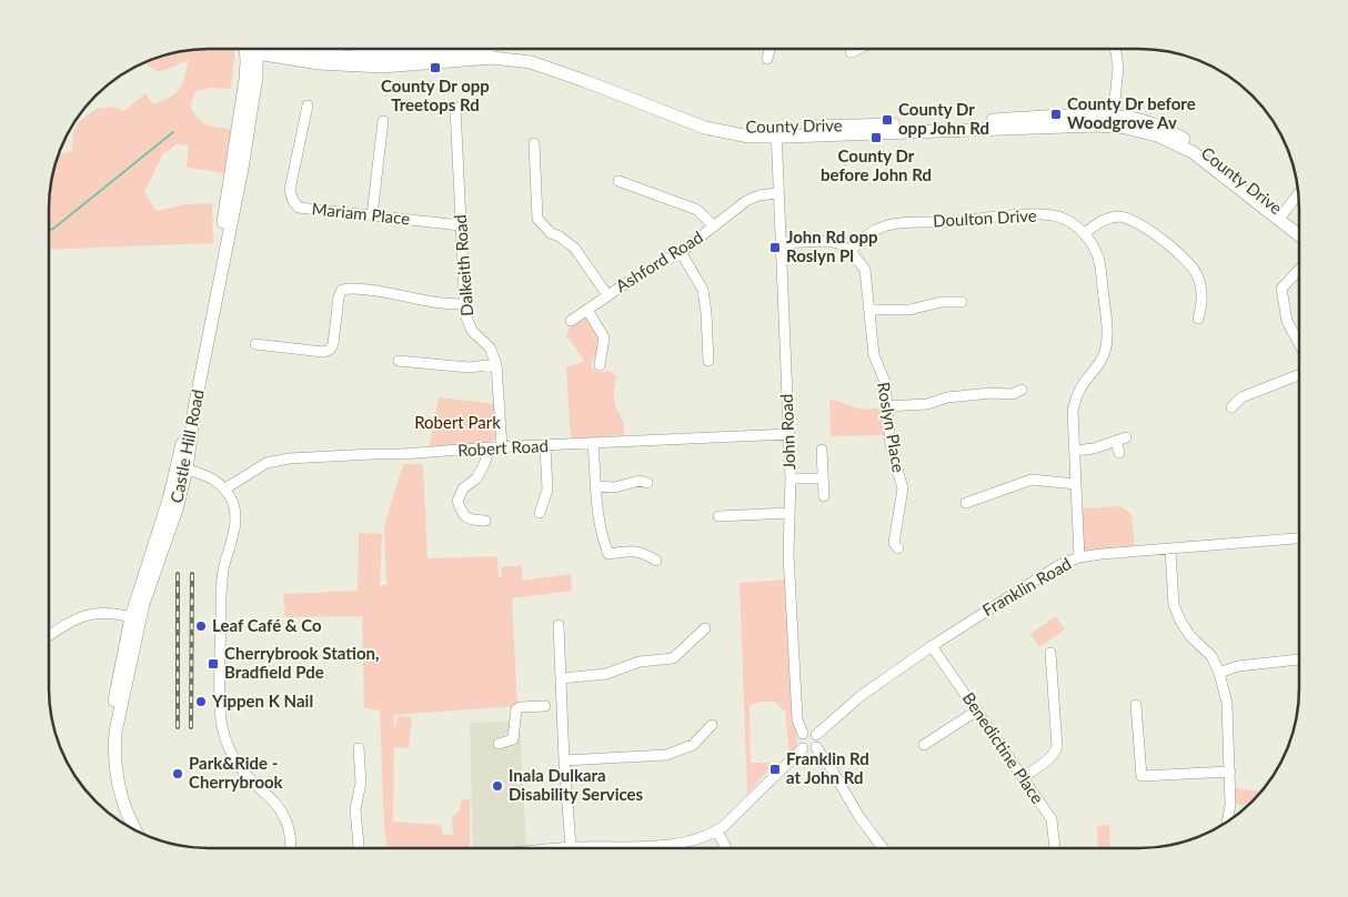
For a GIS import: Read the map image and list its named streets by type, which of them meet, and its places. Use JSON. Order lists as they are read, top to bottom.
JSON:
{
  "streets": {
    "main road": ["County Drive", "Castle Hill Road"],
    "street": [
      "Mariam Place",
      "Doulton Drive",
      "Ashford Road",
      "Dalkeith Road",
      "Roslyn Place",
      "John Road",
      "Robert Road",
      "Franklin Road",
      "Benedictine Place"
    ]
  },
  "crossings": [
    ["County Drive", "John Road"],
    ["Mariam Place", "Dalkeith Road"],
    ["Doulton Drive", "Roslyn Place"],
    ["Ashford Road", "John Road"],
    ["Dalkeith Road", "Robert Road"],
    ["John Road", "Robert Road"],
    ["John Road", "Franklin Road"],
    ["Franklin Road", "Benedictine Place"]
  ],
  "parks": ["Robert Park"],
  "places": {
    "transit": [
      "County Dr opp Treetops Rd",
      "County Dr before Woodgrove Av",
      "County Dr opp John Rd",
      "County Dr before John Rd",
      "John Rd opp Roslyn Pl",
      "Cherrybrook Station, Bradfield Pde",
      "Franklin Rd at John Rd"
    ],
    "other": [
      "Leaf Café & Co",
      "Yippen K Nail",
      "Park&Ride - Cherrybrook",
      "Inala Dulkara Disability Services"
    ]
  }
}
